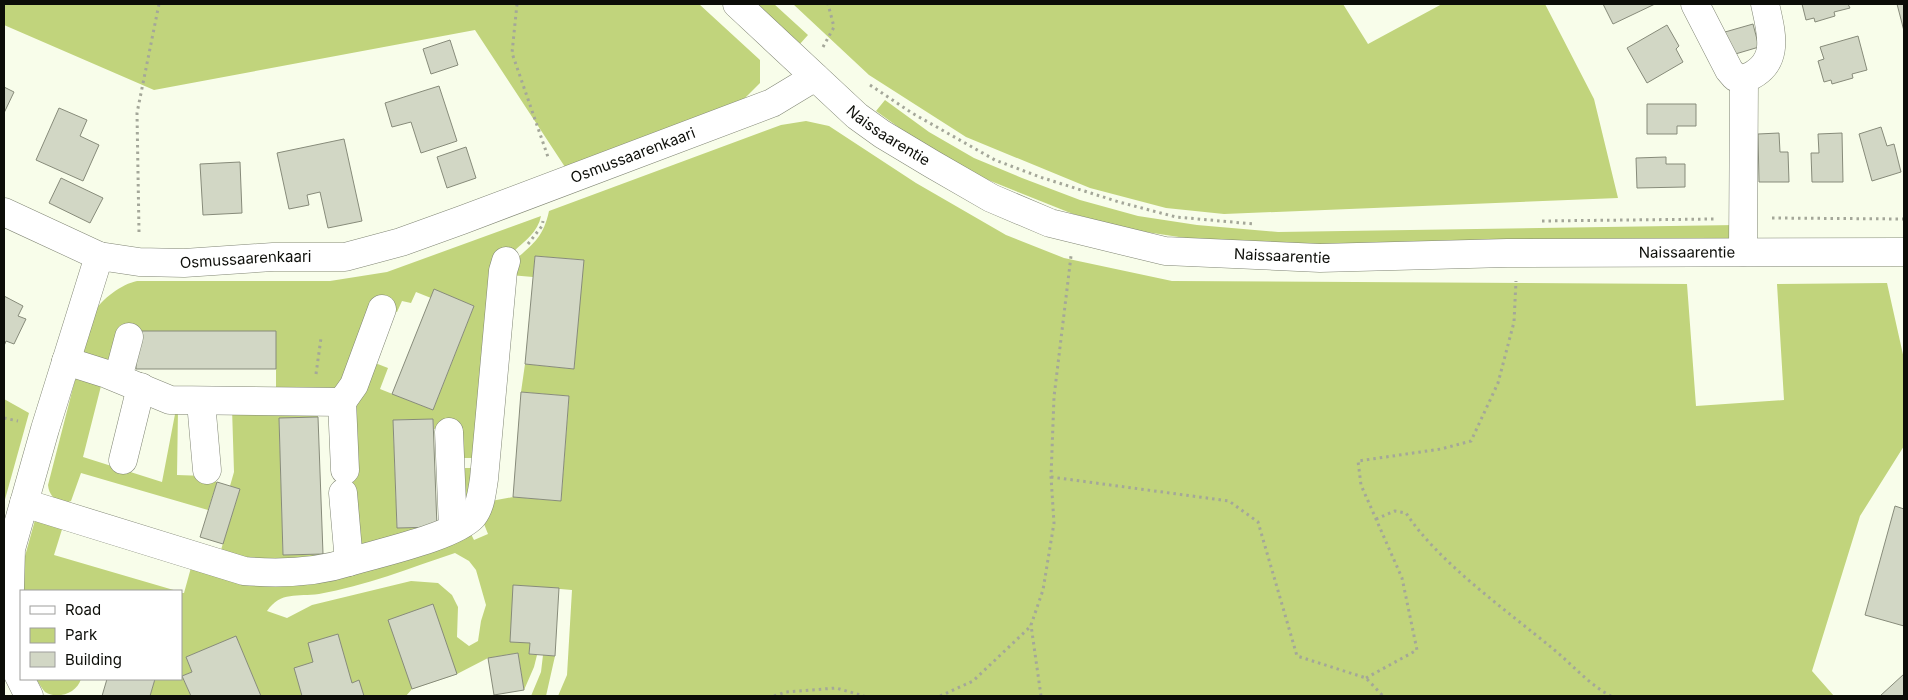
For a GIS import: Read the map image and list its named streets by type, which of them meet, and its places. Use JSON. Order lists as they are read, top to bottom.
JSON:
{
  "streets": {
    "street": ["Naissaarentie", "Osmussaarenkaari"]
  },
  "crossings": [
    ["Naissaarentie", "Osmussaarenkaari"]
  ],
  "legend": ["Road", "Park", "Building"]
}
